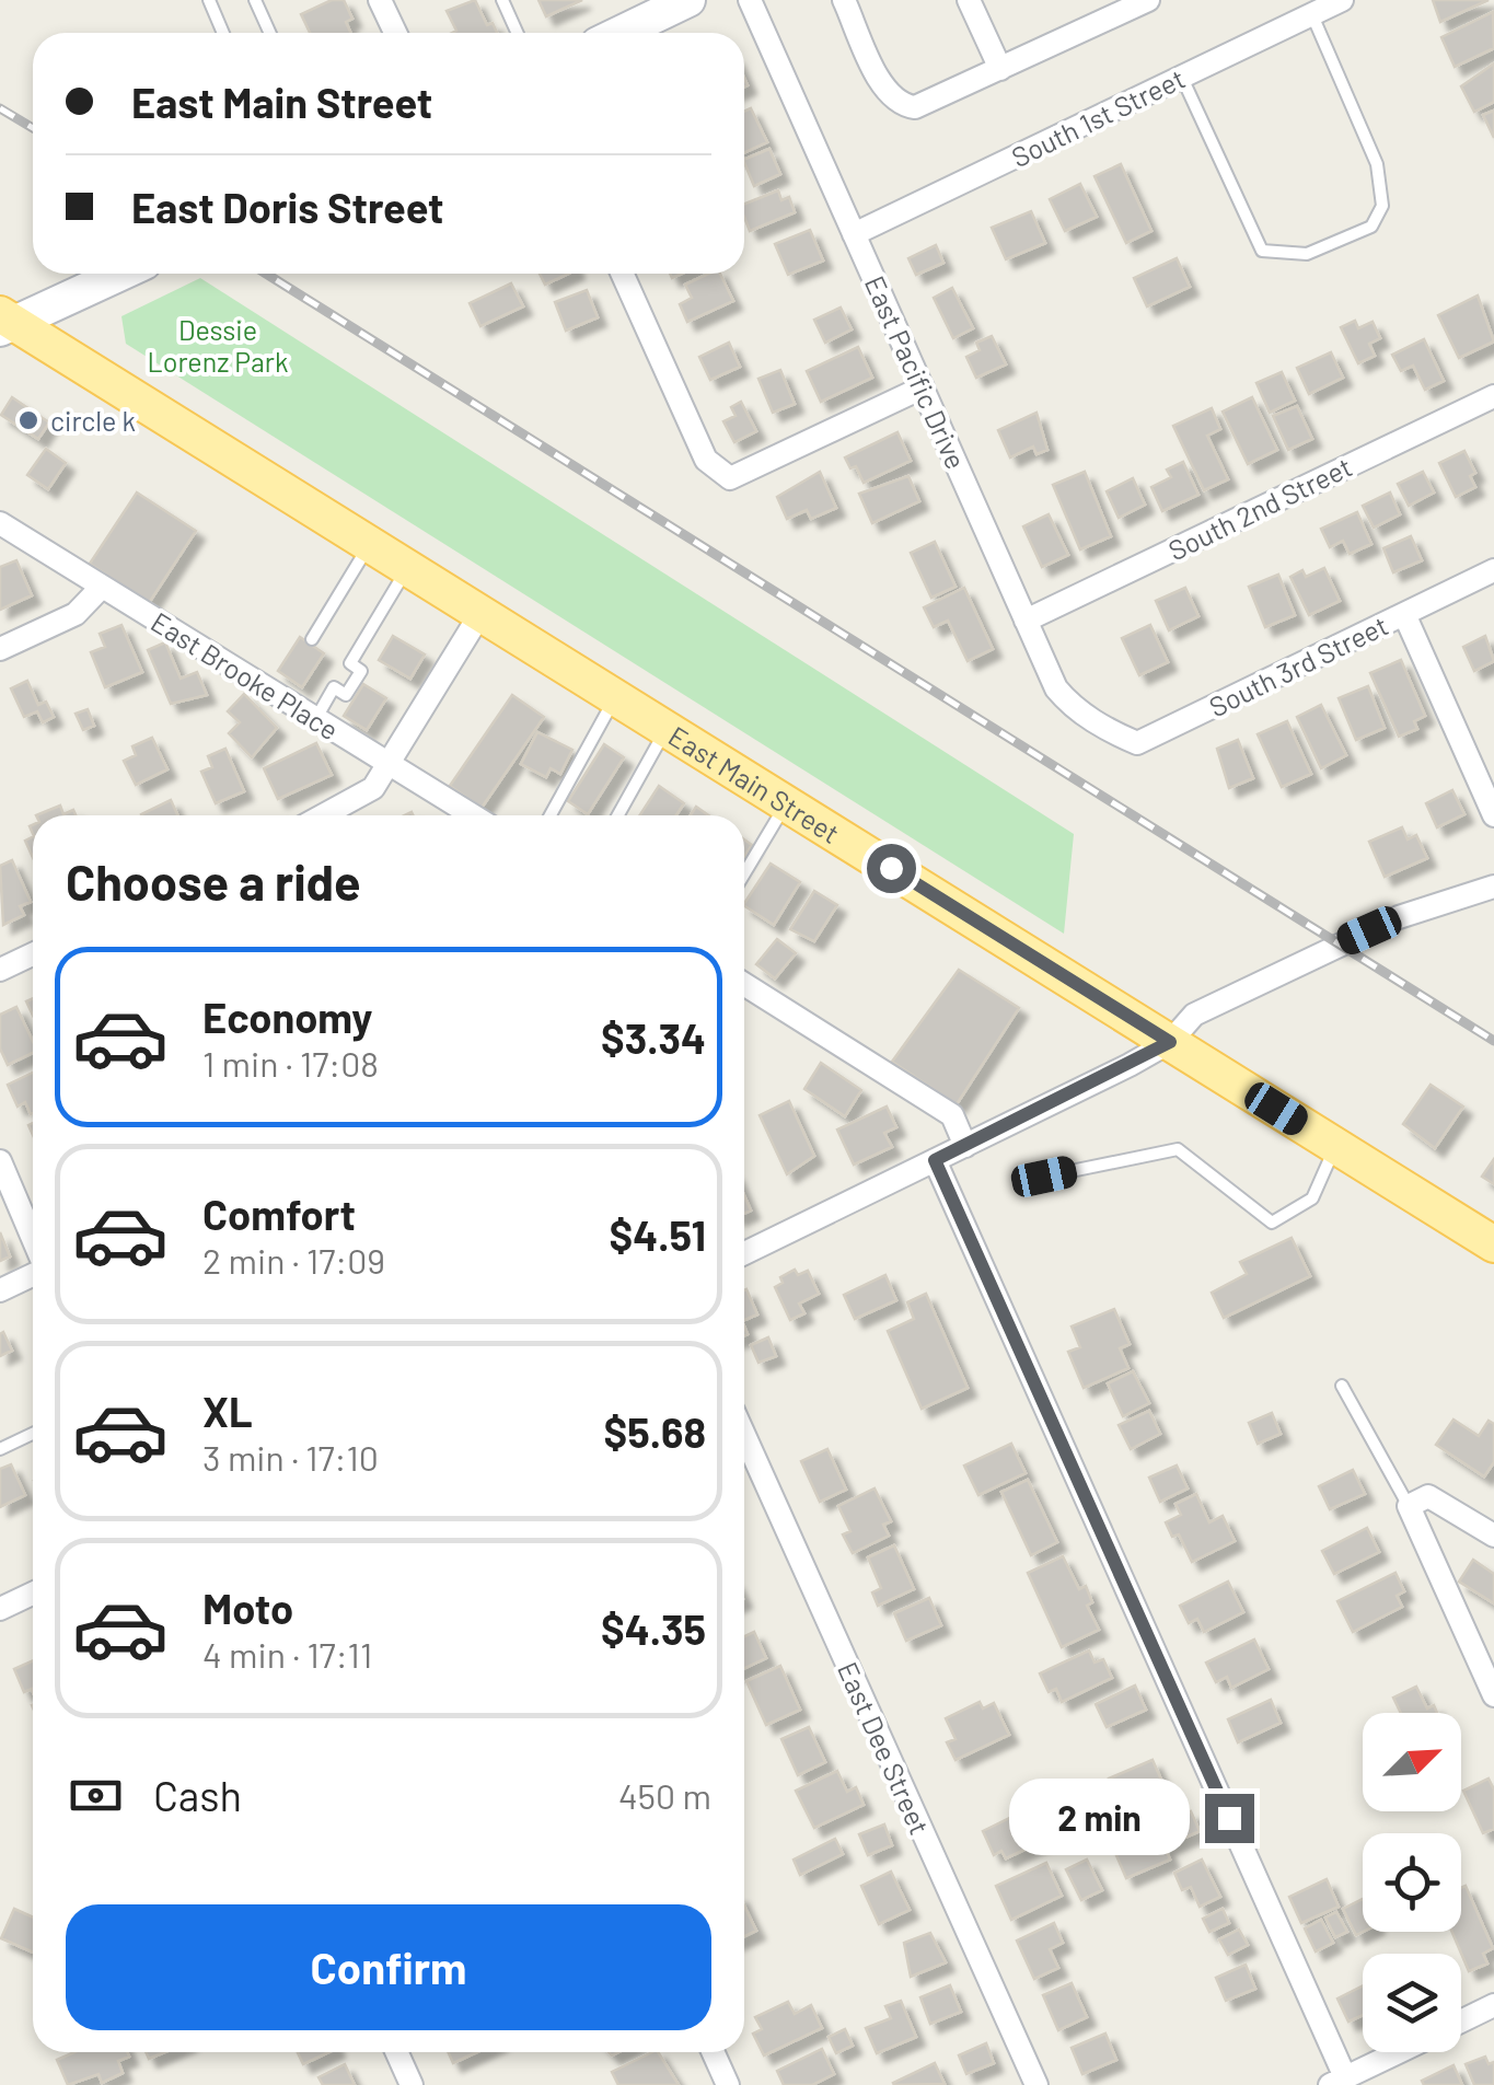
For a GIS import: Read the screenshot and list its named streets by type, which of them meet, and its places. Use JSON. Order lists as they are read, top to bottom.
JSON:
{
  "streets": {
    "main road": ["East Main Street"],
    "street": [
      "South 1st Street",
      "East Pacific Drive",
      "South 2nd Street",
      "South 3rd Street",
      "East Brooke Place",
      "East Dee Street"
    ]
  },
  "crossings": [
    ["South 1st Street", "East Pacific Drive"],
    ["East Pacific Drive", "South 2nd Street"],
    ["East Pacific Drive", "South 3rd Street"]
  ],
  "parks": ["Dessie Lorenz Park"],
  "places": ["circle k"],
  "north": "top right",
  "page": {
    "banner": ["East Main Street", "East Doris Street"],
    "heading": "Choose a ride",
    "list": [
      {
        "name": "Economy",
        "note": "1 min · 17:08",
        "value": "$3.34"
      },
      {
        "name": "Comfort",
        "note": "2 min · 17:09",
        "value": "$4.51"
      },
      {
        "name": "XL",
        "note": "3 min · 17:10",
        "value": "$5.68"
      },
      {
        "name": "Moto",
        "note": "4 min · 17:11",
        "value": "$4.35"
      }
    ],
    "pay": ["Cash", "450 m"],
    "bubble": "2 min",
    "buttons": "Confirm"
  }
}
